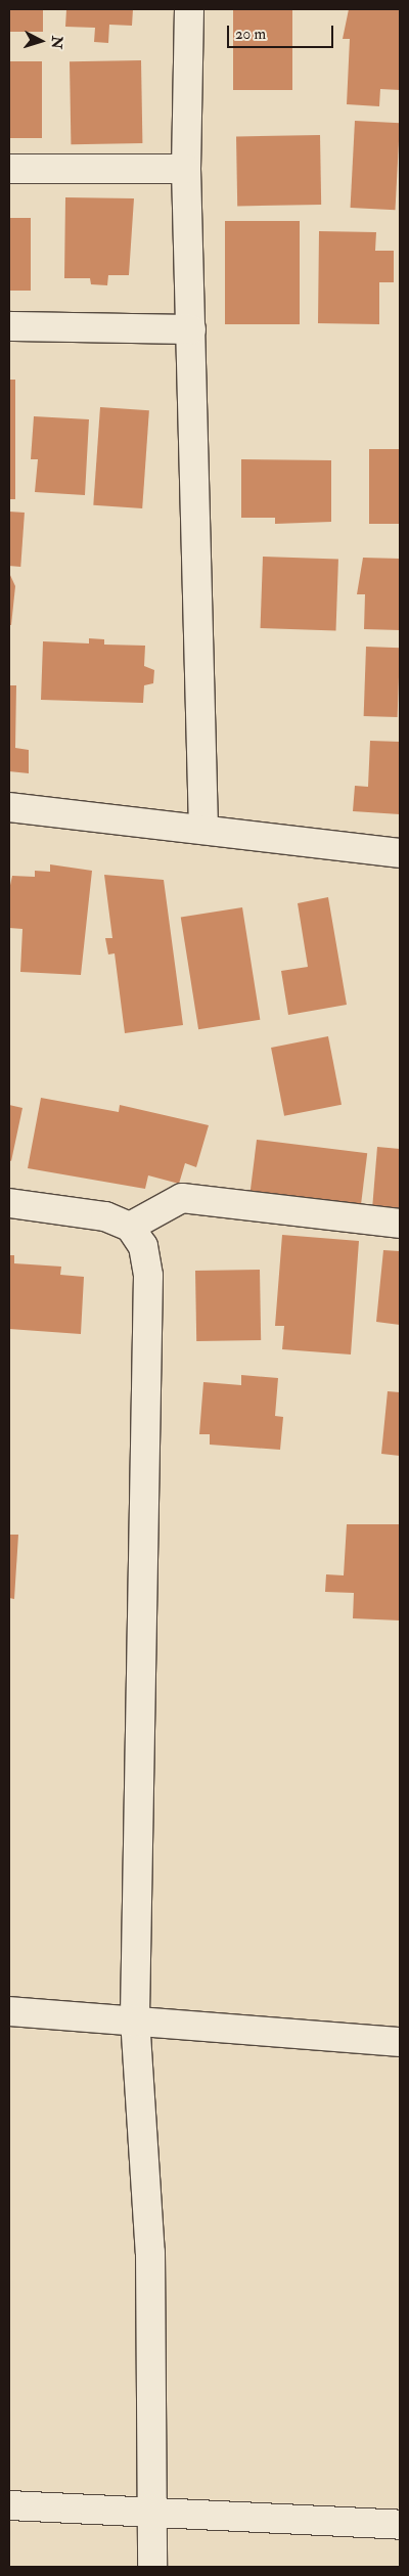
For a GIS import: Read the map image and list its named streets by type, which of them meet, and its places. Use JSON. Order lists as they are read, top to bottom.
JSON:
{
  "scale_bar": "20 m",
  "north": "right"
}
